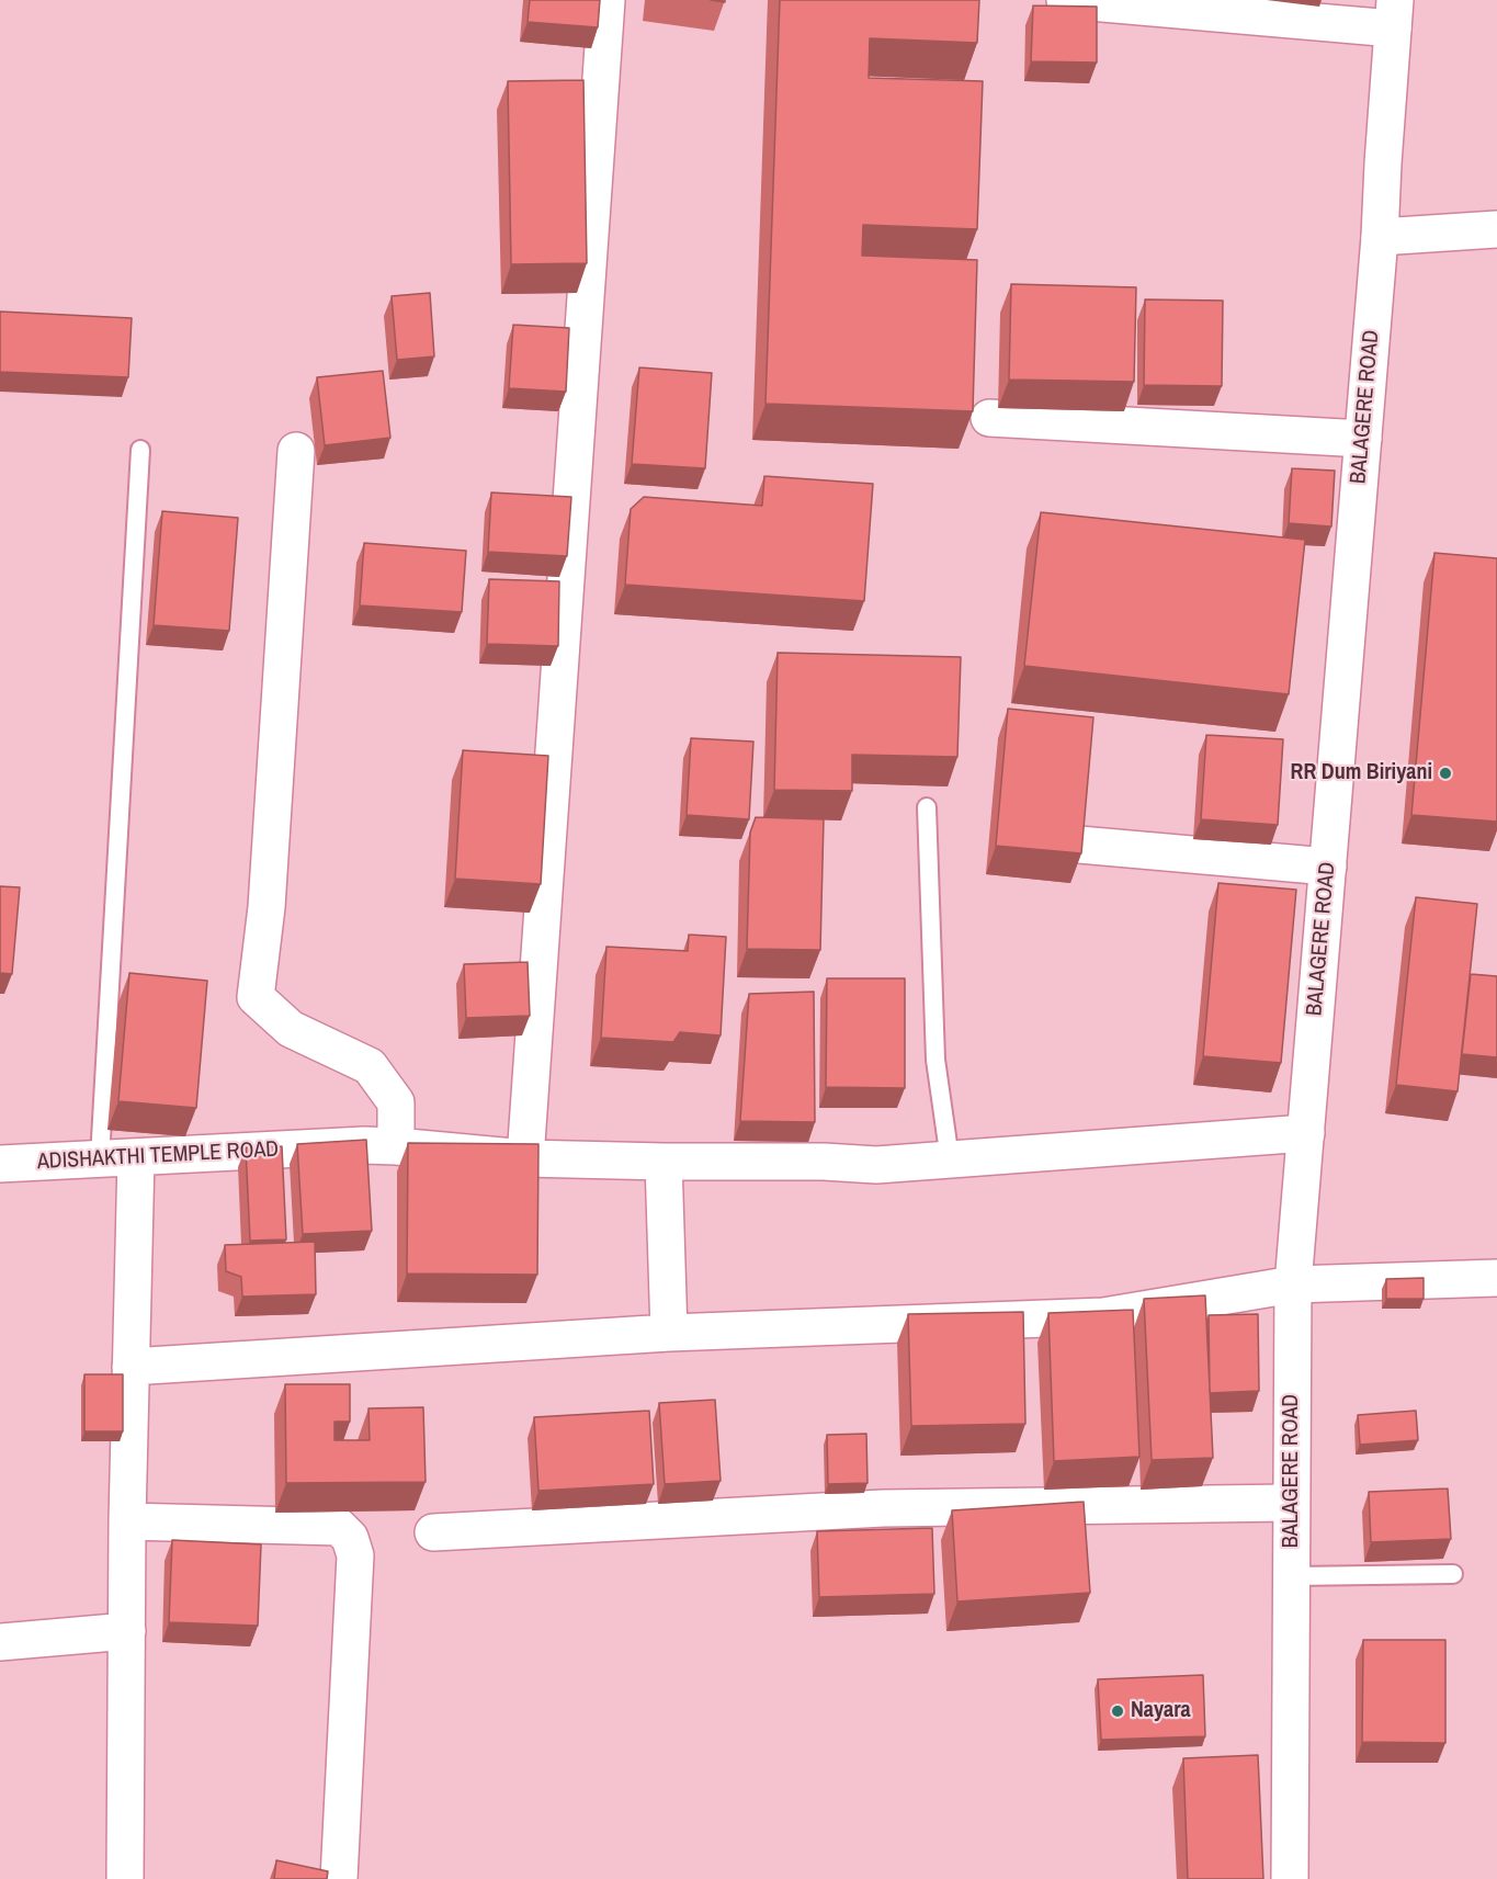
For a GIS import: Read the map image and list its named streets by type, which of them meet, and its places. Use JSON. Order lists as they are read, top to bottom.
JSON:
{
  "streets": {
    "street": ["BALAGERE ROAD", "ADISHAKTHI TEMPLE ROAD"]
  },
  "crossings": [
    ["BALAGERE ROAD", "ADISHAKTHI TEMPLE ROAD"]
  ],
  "places": ["RR Dum Biriyani", "Nayara"]
}
